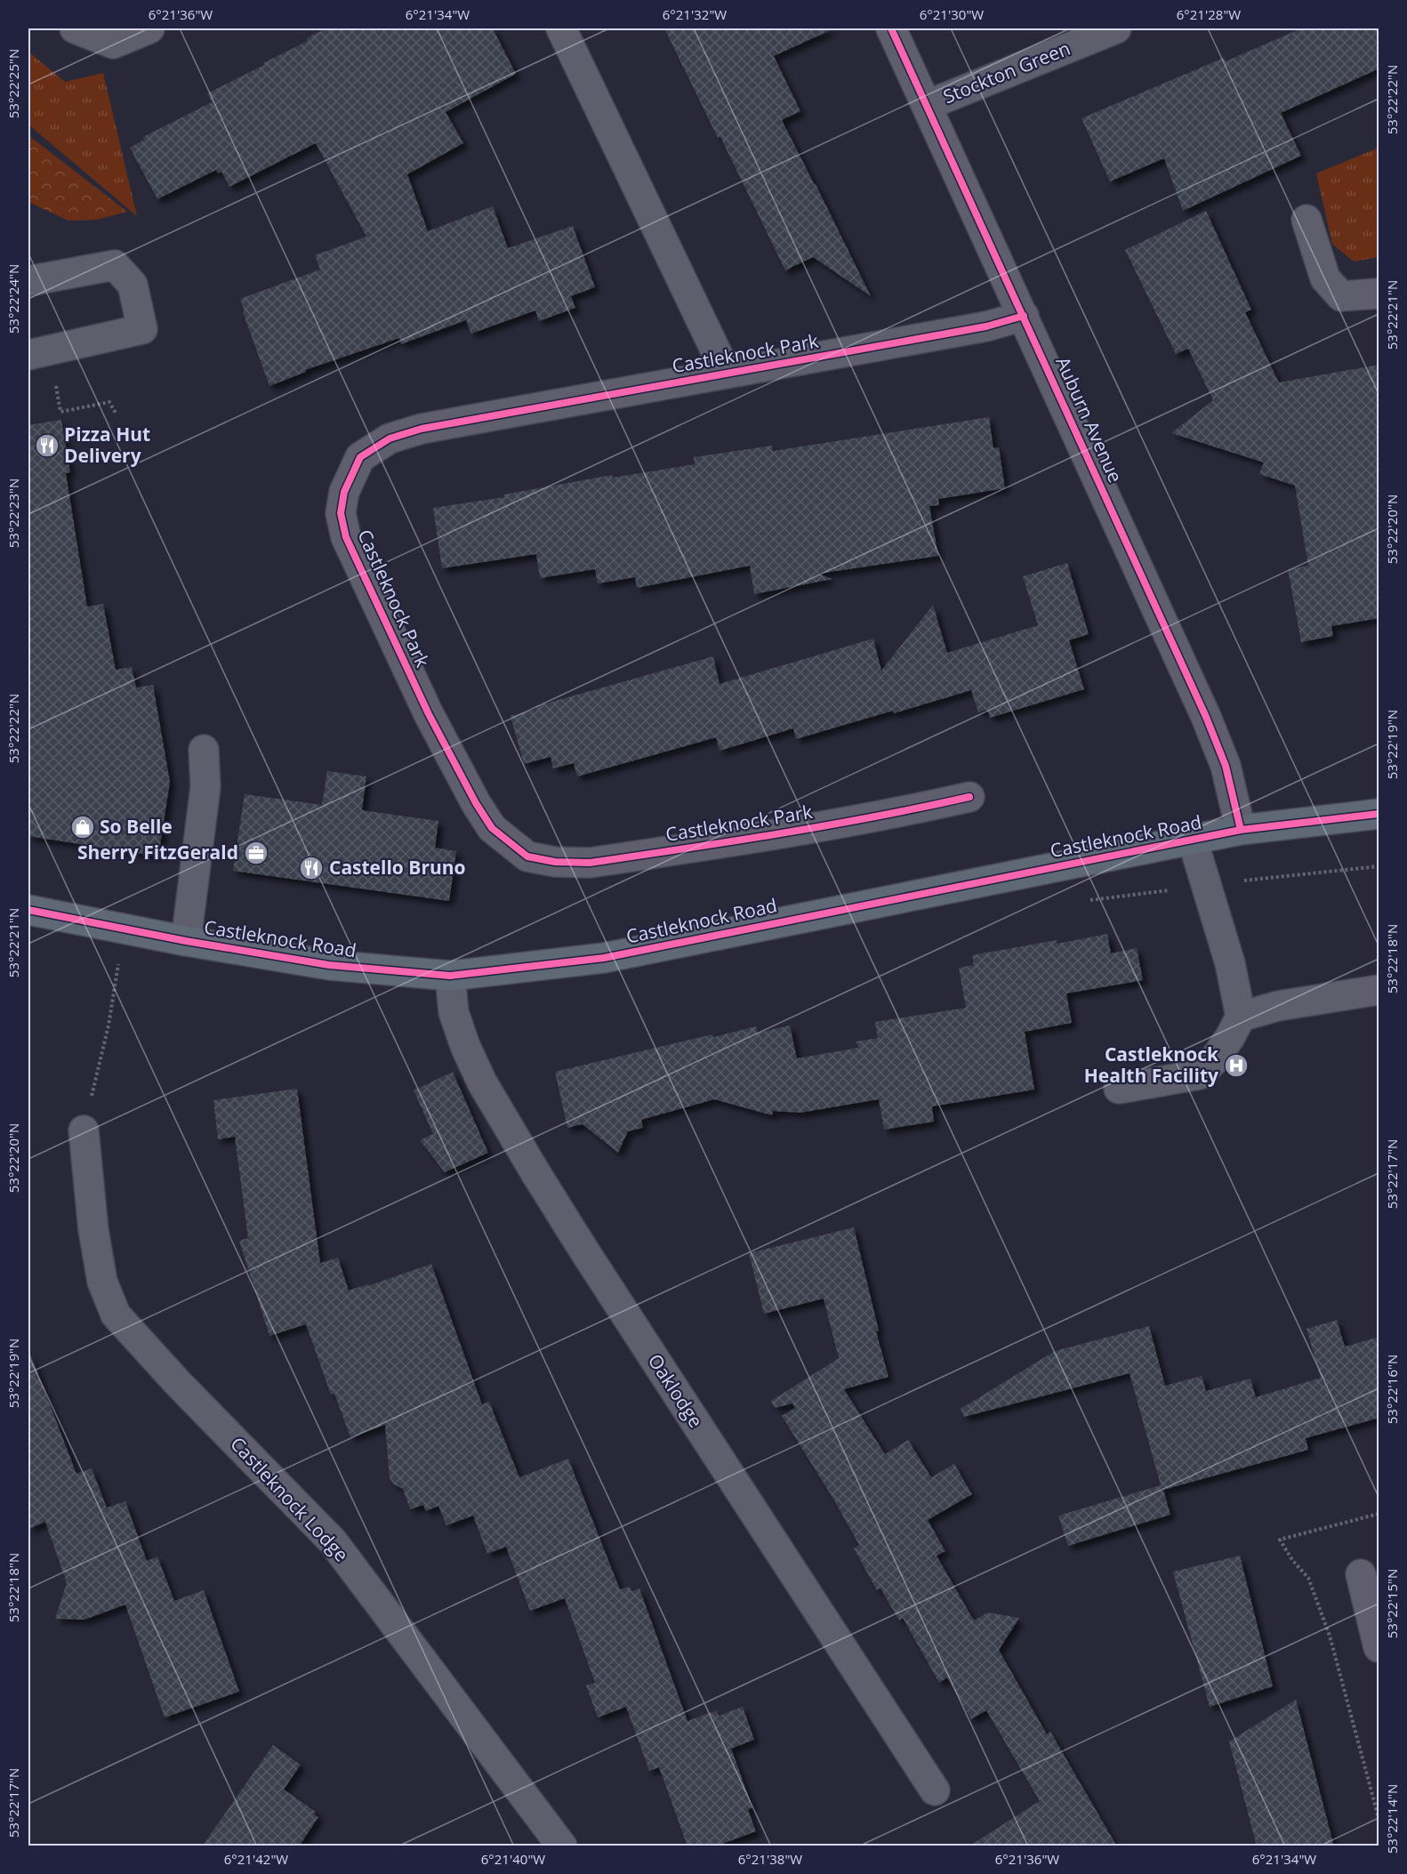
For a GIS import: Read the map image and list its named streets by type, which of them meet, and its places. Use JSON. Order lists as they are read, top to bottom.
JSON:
{
  "streets": {
    "main road": ["Castleknock Road"],
    "street": [
      "Stockton Green",
      "Castleknock Park",
      "Auburn Avenue",
      "Oaklodge",
      "Castleknock Lodge"
    ]
  },
  "crossings": [
    ["Stockton Green", "Auburn Avenue"],
    ["Castleknock Park", "Auburn Avenue"],
    ["Auburn Avenue", "Castleknock Road"],
    ["Castleknock Road", "Oaklodge"]
  ],
  "places": {
    "restaurant": ["Pizza Hut Delivery", "Castello Bruno"],
    "shop": ["So Belle"],
    "office": ["Sherry FitzGerald"],
    "hospital": ["Castleknock Health Facility"]
  },
  "coordinates": [
    "6°21'36\"W",
    "6°21'34\"W",
    "6°21'32\"W",
    "6°21'30\"W",
    "6°21'28\"W",
    "53°22'25\"N",
    "53°22'22\"N",
    "53°22'24\"N",
    "53°22'21\"N",
    "53°22'23\"N",
    "53°22'20\"N",
    "53°22'19\"N",
    "53°22'18\"N",
    "53°22'17\"N",
    "53°22'16\"N",
    "53°22'15\"N",
    "53°22'14\"N",
    "6°21'42\"W",
    "6°21'40\"W",
    "6°21'38\"W"
  ]
}
